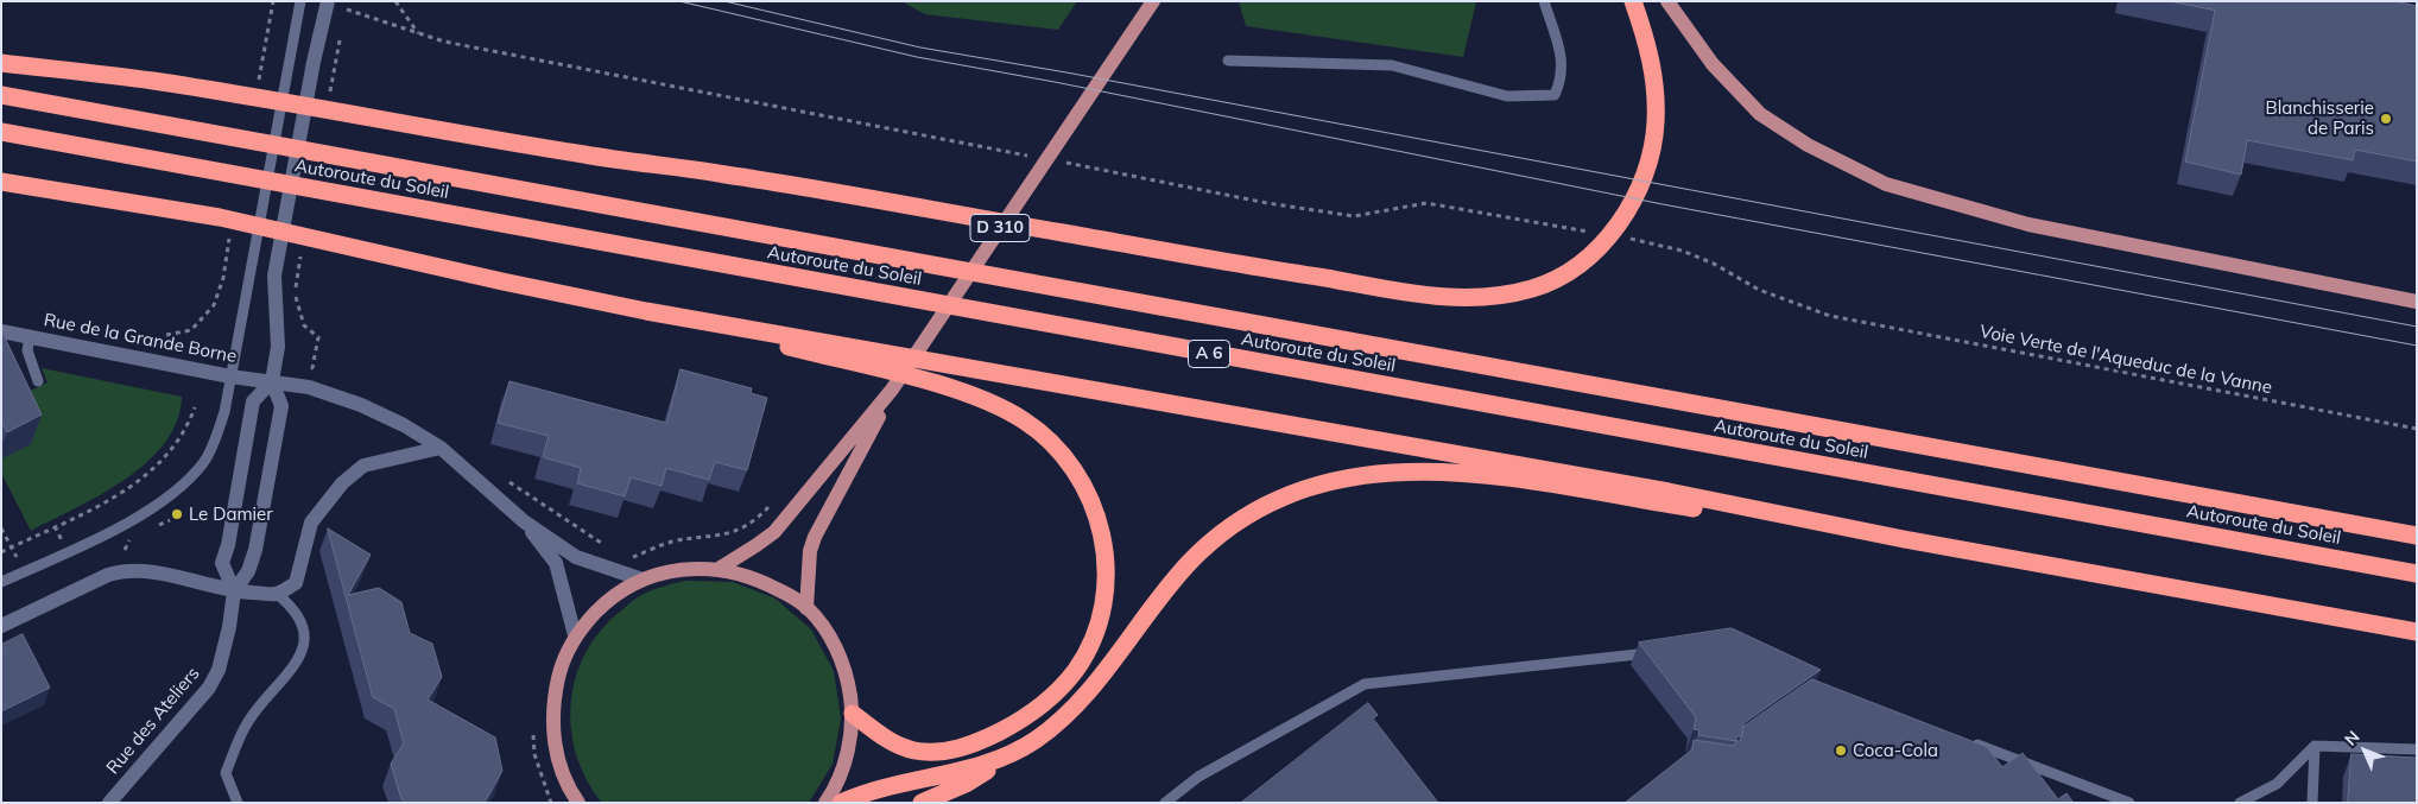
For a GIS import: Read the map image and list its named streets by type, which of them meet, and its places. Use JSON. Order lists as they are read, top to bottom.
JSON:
{
  "streets": {
    "highway": ["Autoroute du Soleil", "A 6"],
    "main road": ["D 310"],
    "street": ["Rue de la Grande Borne", "Rue des Ateliers"],
    "path": ["Voie Verte de l'Aqueduc de la Vanne"]
  },
  "places": ["Blanchisserie de Paris", "Le Damier", "Coca-Cola"],
  "north": "top left"
}
